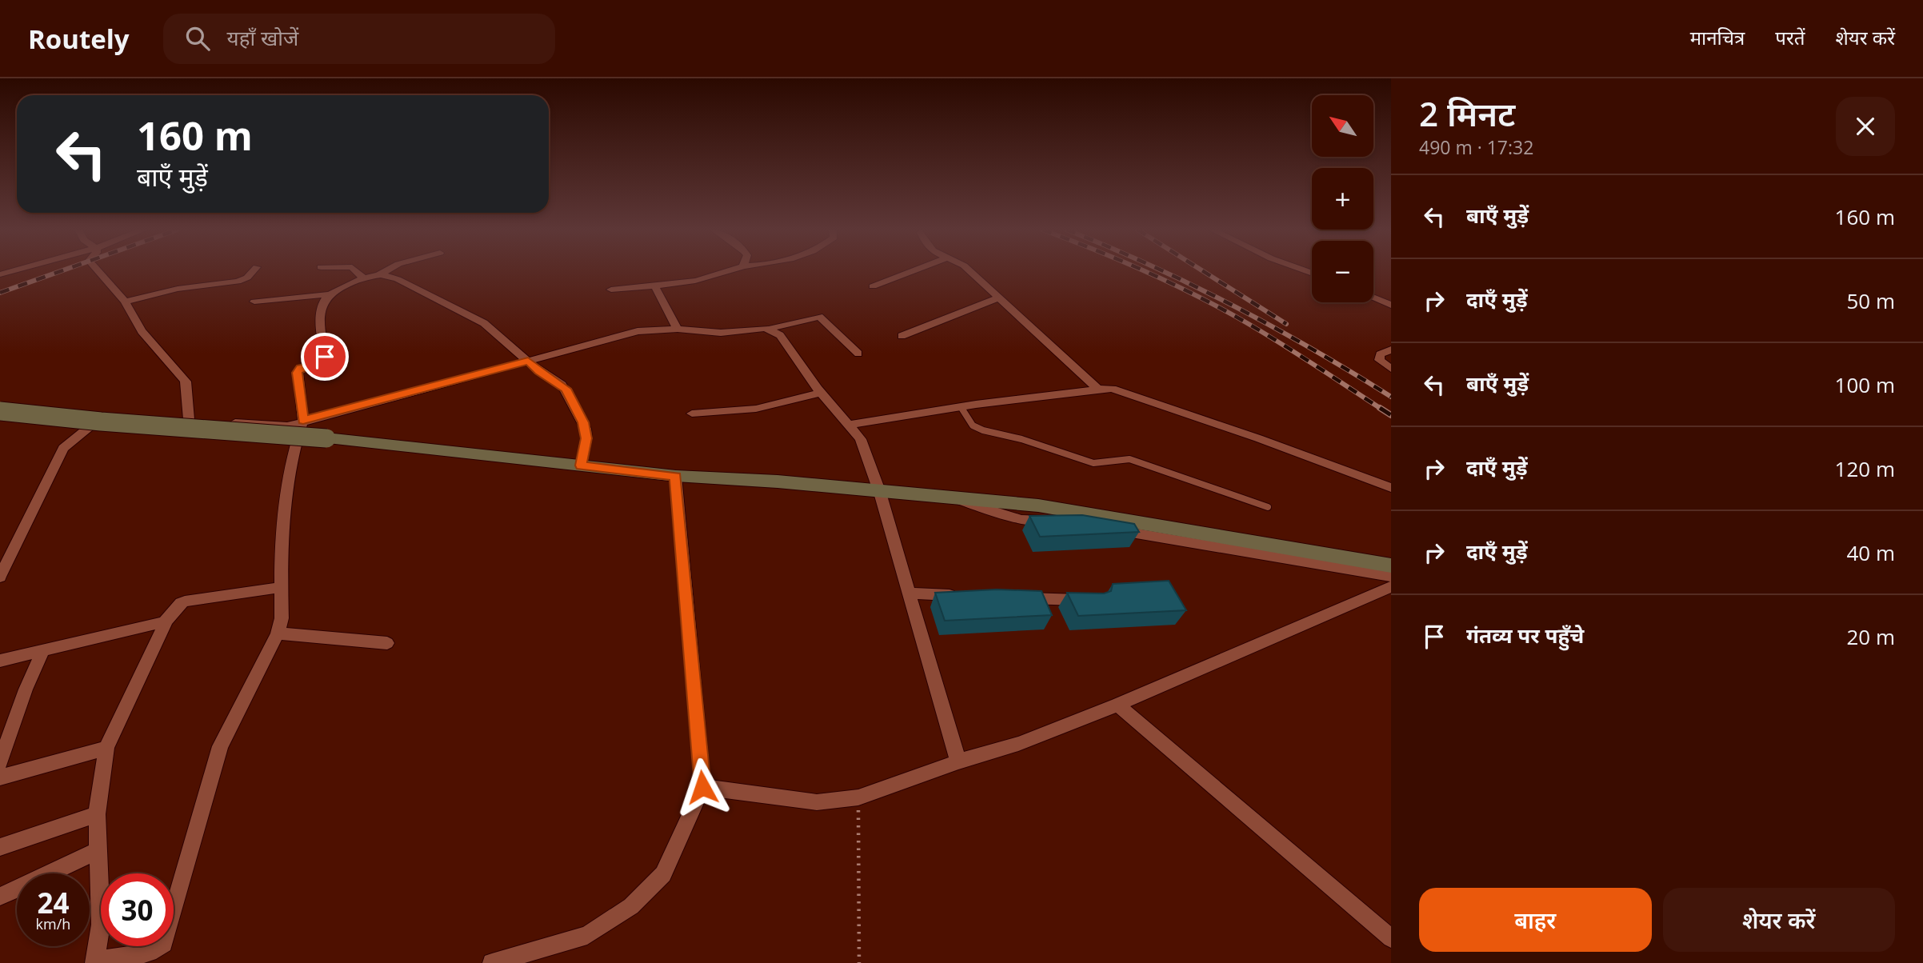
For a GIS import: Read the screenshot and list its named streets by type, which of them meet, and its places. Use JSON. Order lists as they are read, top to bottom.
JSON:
{
  "north": "top left",
  "page": {
    "header": "Routely",
    "search": "यहाँ खोजें",
    "nav": ["मानचित्र", "परतें", "शेयर करें"],
    "heading": ["2 मिनट", "490 m · 17:32"],
    "map_buttons": ["+", "−"],
    "turn": ["160 m", "बाएँ मुड़ें"],
    "list": [
      {
        "name": "बाएँ मुड़ें",
        "value": "160 m"
      },
      {
        "name": "दाएँ मुड़ें",
        "value": "50 m"
      },
      {
        "name": "बाएँ मुड़ें",
        "value": "100 m"
      },
      {
        "name": "दाएँ मुड़ें",
        "value": "120 m"
      },
      {
        "name": "दाएँ मुड़ें",
        "value": "40 m"
      },
      {
        "name": "गंतव्य पर पहुँचे",
        "value": "20 m"
      }
    ],
    "speed": "24 km/h",
    "limit": "30",
    "buttons": ["बाहर", "शेयर करें"]
  }
}
